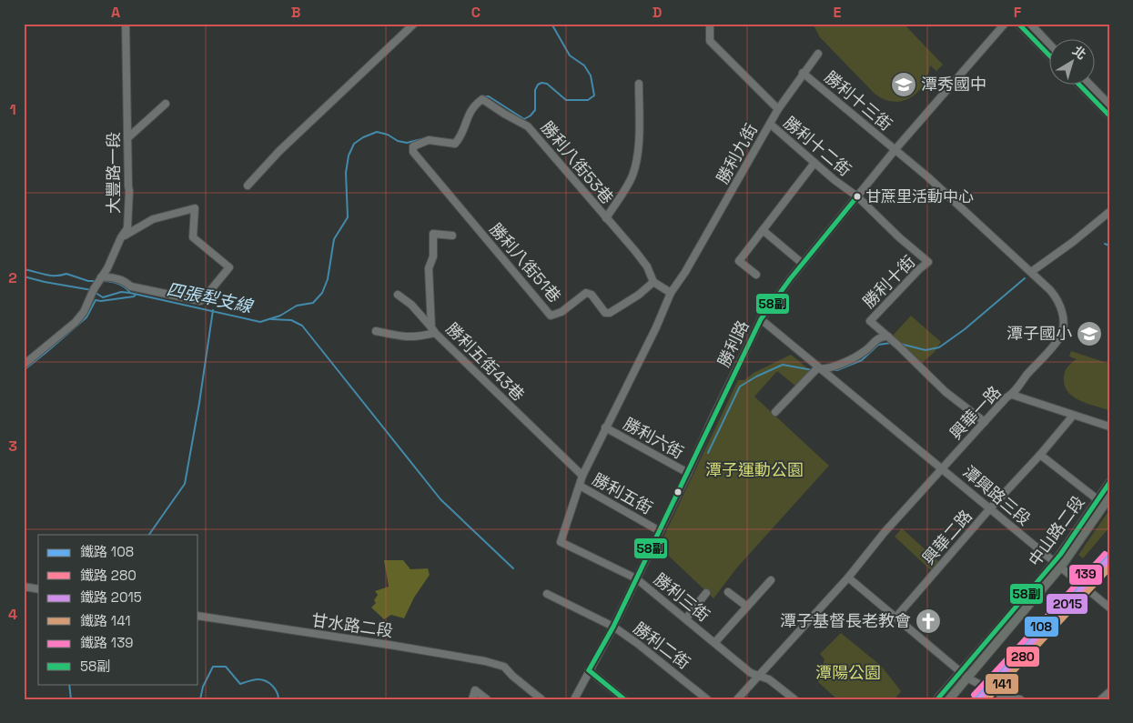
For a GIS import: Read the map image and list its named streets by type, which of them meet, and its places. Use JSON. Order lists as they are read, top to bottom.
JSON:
{
  "streets": {
    "main road": ["中山路二段"],
    "street": [
      "勝利十三街",
      "勝利十二街",
      "勝利九街",
      "勝利八街53巷",
      "大豐路一段",
      "勝利八街51巷",
      "勝利十街",
      "勝利路",
      "勝利五街43巷",
      "興華一路",
      "勝利六街",
      "勝利五街",
      "潭興路三段",
      "興華二路",
      "勝利三街",
      "甘水路二段",
      "勝利二街"
    ]
  },
  "crossings": [
    ["勝利十三街", "勝利九街"],
    ["勝利十三街", "勝利路"],
    ["勝利十三街", "興華一路"],
    ["勝利十二街", "勝利九街"],
    ["勝利十二街", "勝利十街"],
    ["勝利十二街", "勝利路"],
    ["勝利九街", "勝利六街"],
    ["勝利八街53巷", "勝利八街51巷"],
    ["勝利路", "興華一路"],
    ["勝利路", "勝利六街"],
    ["勝利路", "勝利五街"],
    ["勝利路", "潭興路三段"],
    ["勝利路", "勝利三街"],
    ["勝利路", "勝利二街"],
    ["勝利五街43巷", "勝利五街"],
    ["興華一路", "潭興路三段"],
    ["興華一路", "勝利三街"],
    ["勝利六街", "勝利五街"],
    ["勝利五街", "勝利三街"],
    ["潭興路三段", "中山路二段"],
    ["潭興路三段", "興華二路"]
  ],
  "water": ["四張犁支線"],
  "parks": ["潭子運動公園", "潭陽公園"],
  "places": {
    "school or university": ["潭秀國中", "潭子國小"],
    "other": ["甘蔗里活動中心"],
    "church": ["潭子基督長老教會"]
  },
  "lines": [
    "transit line 58副",
    "rail line 108",
    "rail line 139",
    "rail line 2015",
    "rail line 280",
    "rail line 141"
  ],
  "legend": [
    "鐵路 108",
    "鐵路 280",
    "鐵路 2015",
    "鐵路 141",
    "鐵路 139",
    "58副"
  ],
  "north": "top right",
  "grid": {
    "columns": [
      "A",
      "B",
      "C",
      "D",
      "E",
      "F"
    ],
    "rows": [
      "1",
      "2",
      "3",
      "4"
    ]
  }
}
